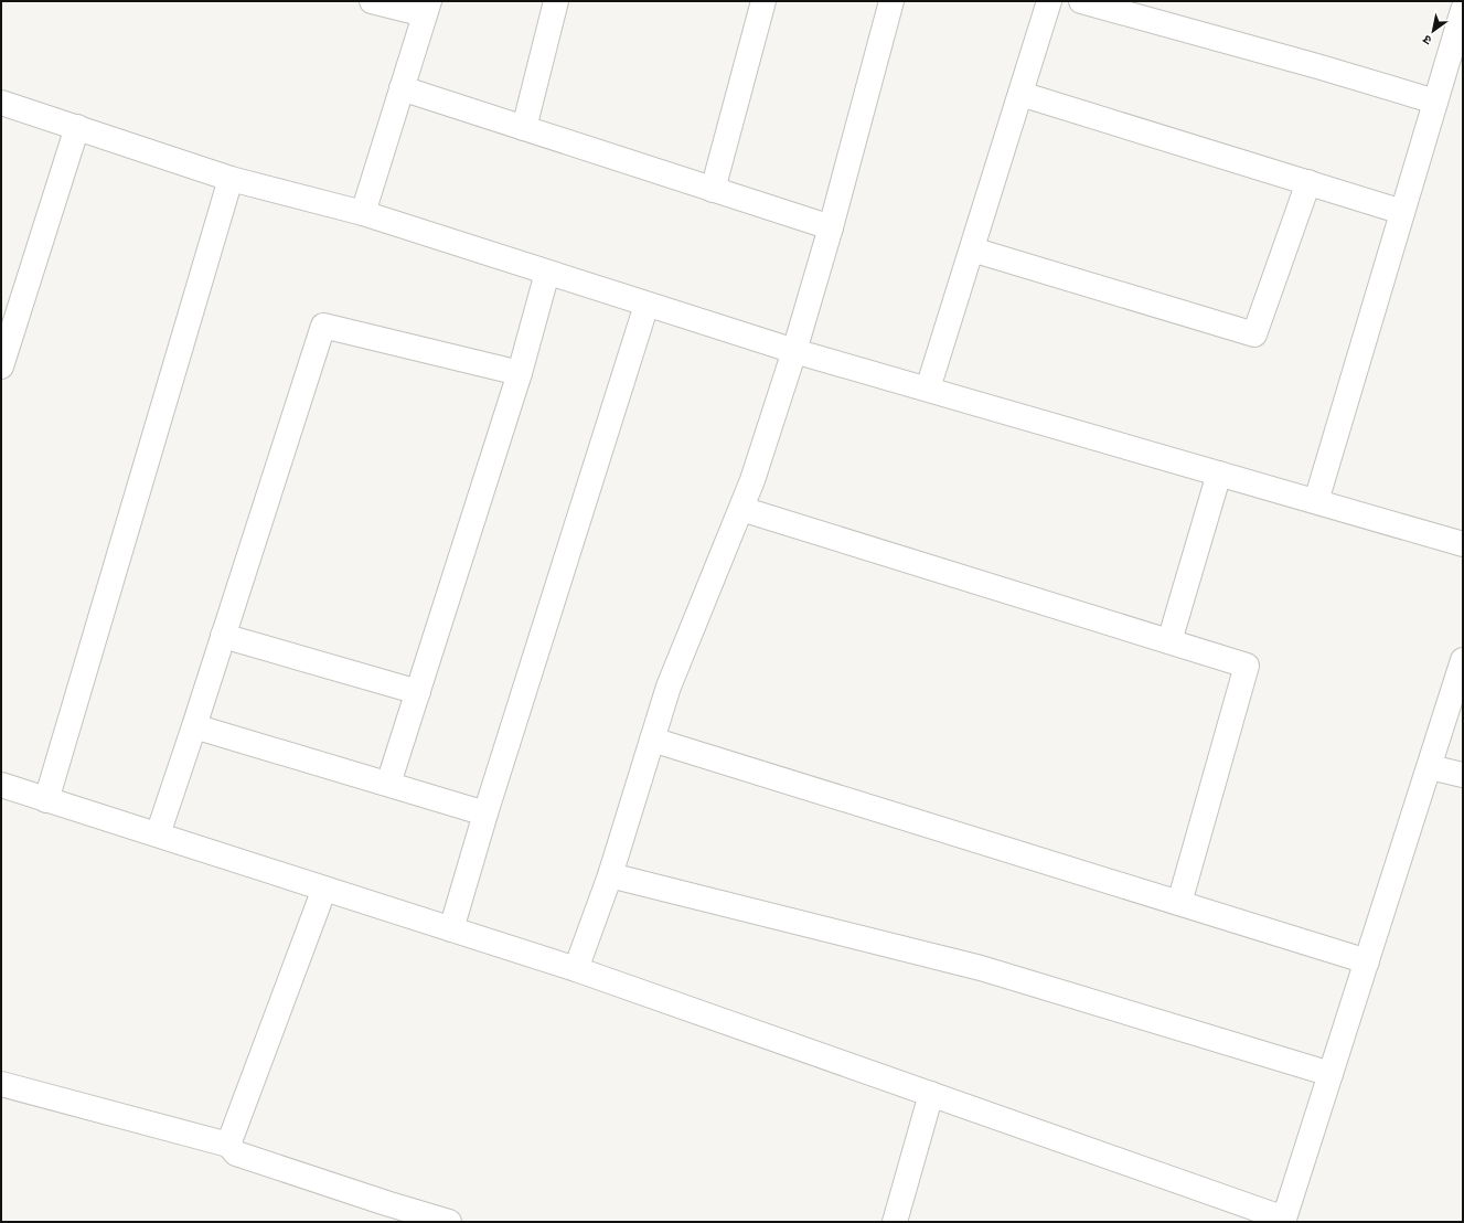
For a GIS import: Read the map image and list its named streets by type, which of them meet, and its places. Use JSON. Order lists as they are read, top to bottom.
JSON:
{
  "north": "bottom left"
}
